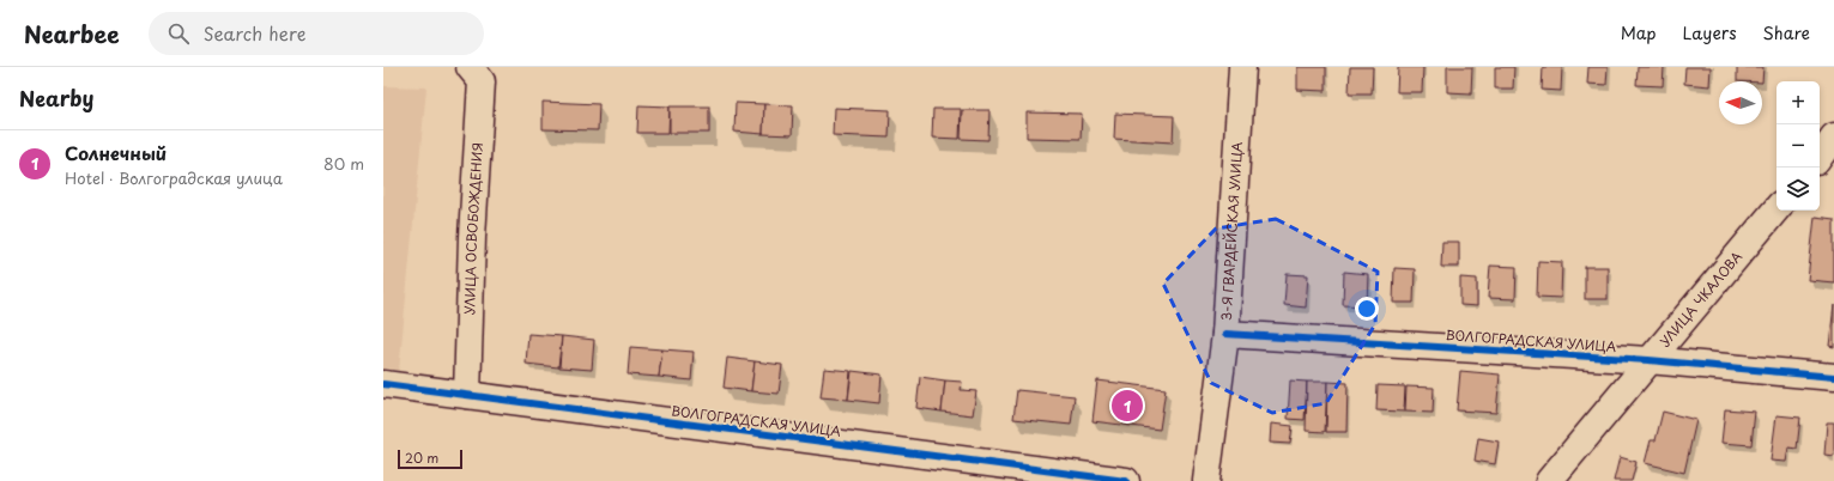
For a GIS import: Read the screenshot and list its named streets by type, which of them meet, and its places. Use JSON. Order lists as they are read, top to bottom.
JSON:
{
  "streets": {
    "street": [
      "УЛИЦА ОСВОБОЖДЕНИЯ",
      "3-Я ГВАРДЕЙСКАЯ УЛИЦА",
      "УЛИЦА ЧКАЛОВА",
      "ВОЛГОГРАДСКАЯ УЛИЦА"
    ]
  },
  "crossings": [
    ["УЛИЦА ОСВОБОЖДЕНИЯ", "ВОЛГОГРАДСКАЯ УЛИЦА"],
    ["3-Я ГВАРДЕЙСКАЯ УЛИЦА", "ВОЛГОГРАДСКАЯ УЛИЦА"],
    ["УЛИЦА ЧКАЛОВА", "ВОЛГОГРАДСКАЯ УЛИЦА"]
  ],
  "scale_bar": "20 m",
  "north": "left",
  "page": {
    "header": "Nearbee",
    "search": "Search here",
    "nav": ["Map", "Layers", "Share"],
    "heading": "Nearby",
    "map_buttons": ["+", "−"],
    "list": [
      {
        "mark": "1",
        "name": "Солнечный",
        "note": "Hotel · Волгоградская улица",
        "value": "80 m"
      }
    ],
    "pins": "1",
    "scale": "20 m"
  }
}
